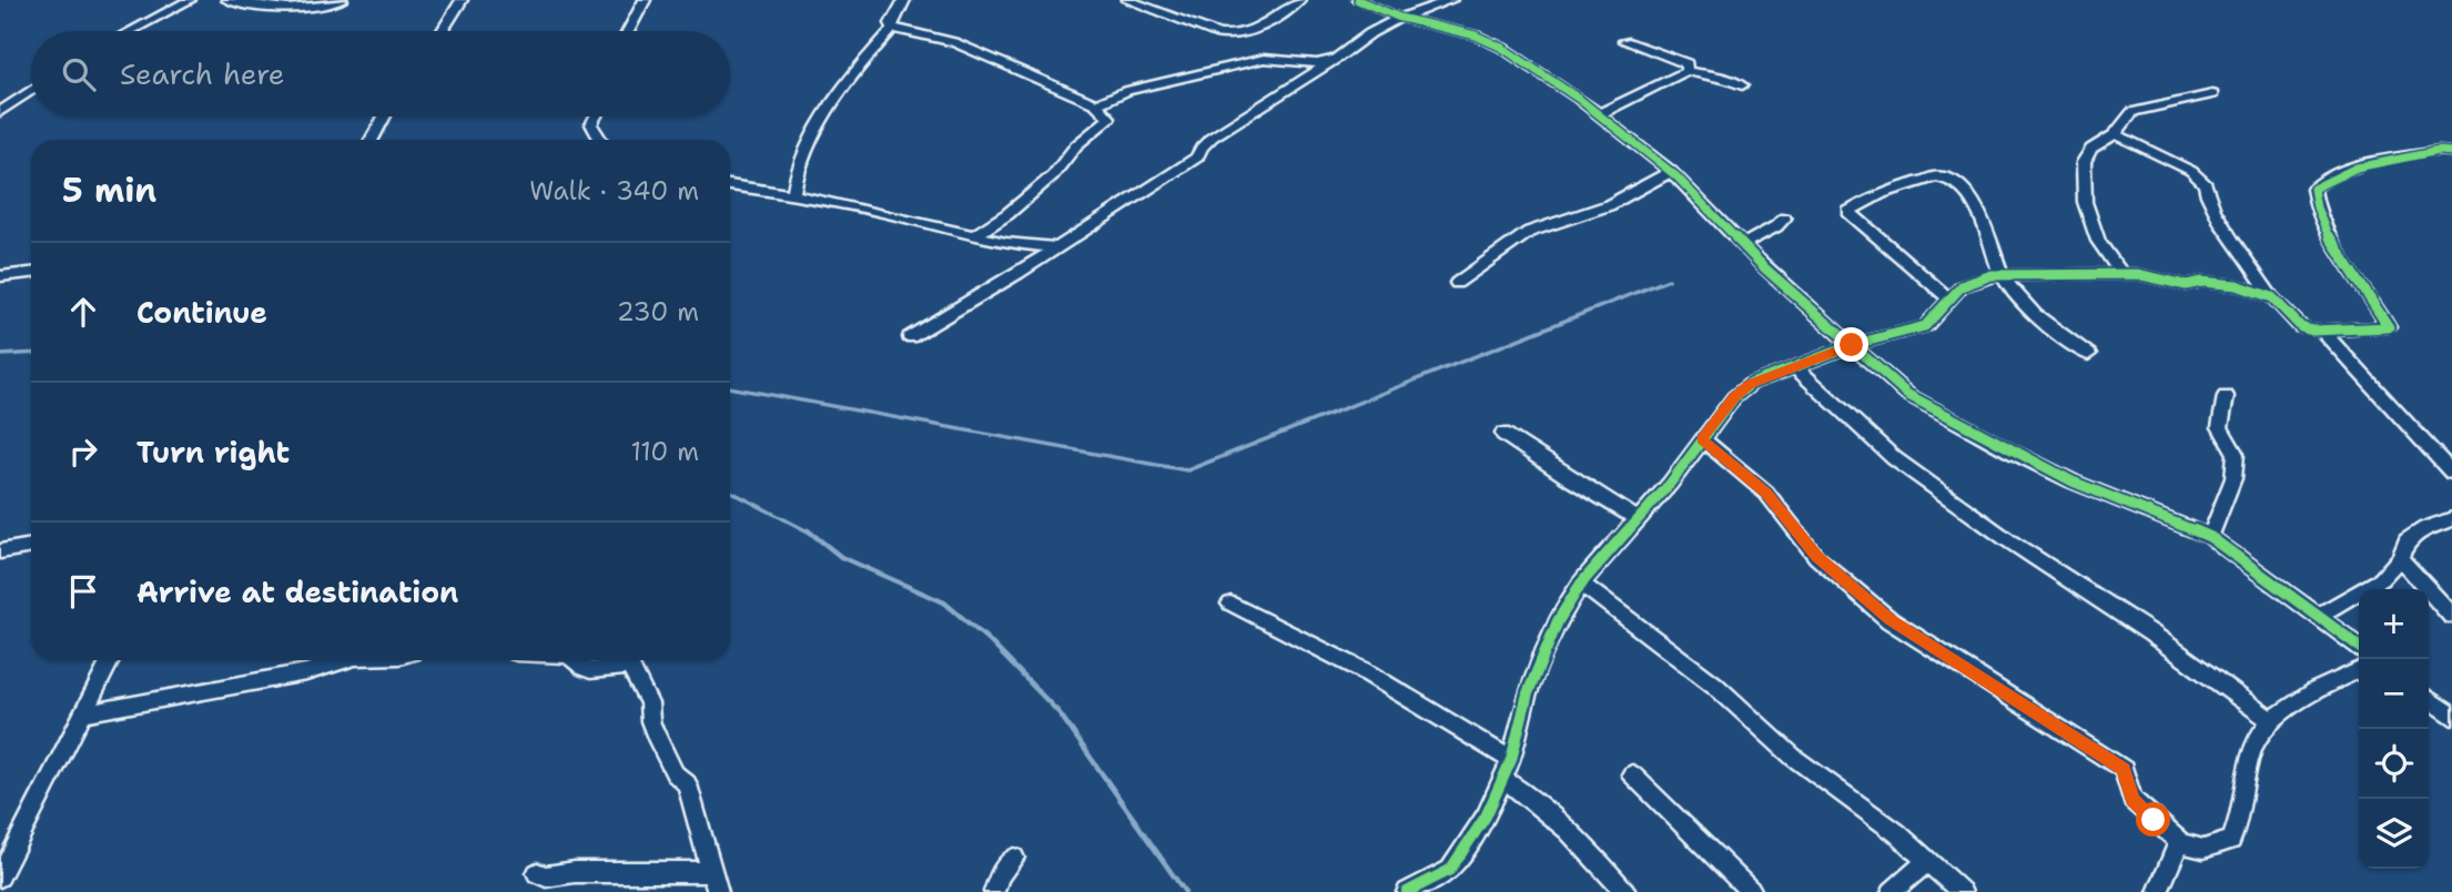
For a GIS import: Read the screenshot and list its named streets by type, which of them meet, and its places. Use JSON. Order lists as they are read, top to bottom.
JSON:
{
  "page": {
    "search": "Search here",
    "heading": ["5 min", "Walk · 340 m"],
    "list": [
      ["Continue", "230 m"],
      ["Turn right", "110 m"],
      "Arrive at destination"
    ],
    "map_buttons": ["+", "−"]
  }
}
